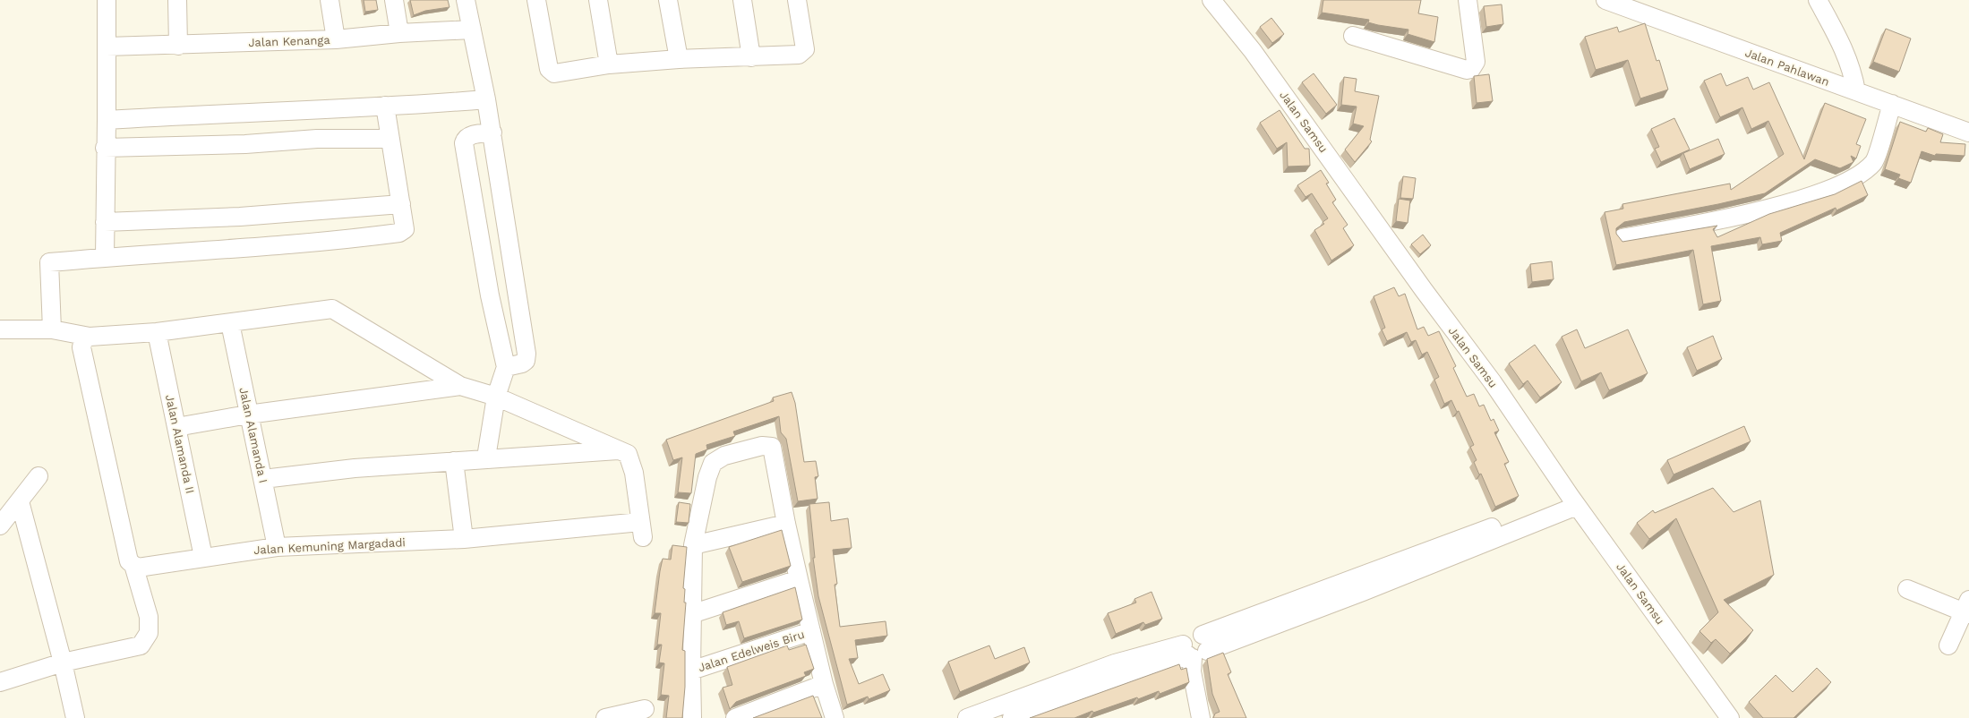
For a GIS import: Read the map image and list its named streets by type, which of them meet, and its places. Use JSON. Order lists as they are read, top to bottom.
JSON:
{
  "streets": {
    "street": [
      "Jalan Kenanga",
      "Jalan Pahlawan",
      "Jalan Samsu",
      "Jalan Alamanda I",
      "Jalan Alamanda II",
      "Jalan Kemuning Margadadi",
      "Jalan Edelweis Biru"
    ]
  },
  "crossings": [
    ["Jalan Alamanda I", "Jalan Kemuning Margadadi"],
    ["Jalan Alamanda II", "Jalan Kemuning Margadadi"]
  ]
}
